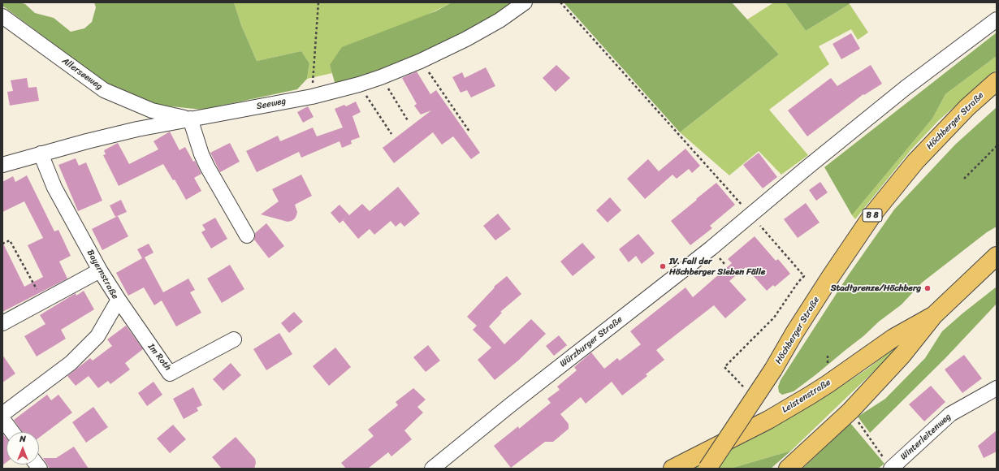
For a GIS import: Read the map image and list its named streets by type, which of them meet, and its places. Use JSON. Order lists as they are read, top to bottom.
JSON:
{
  "streets": {
    "main road": ["Höchberger Straße", "B 8", "Leistenstraße"],
    "street": [
      "Allerseeweg",
      "Seeweg",
      "Bayernstraße",
      "Würzburger Straße",
      "Im Roth",
      "Winterleitenweg"
    ]
  },
  "crossings": [
    ["Allerseeweg", "Seeweg"],
    ["Seeweg", "Bayernstraße"],
    ["Bayernstraße", "Im Roth"]
  ],
  "places": ["IV. Fall der Höchberger Sieben Fälle", "Stadtgrenze/Höchberg"],
  "north": "top"
}
